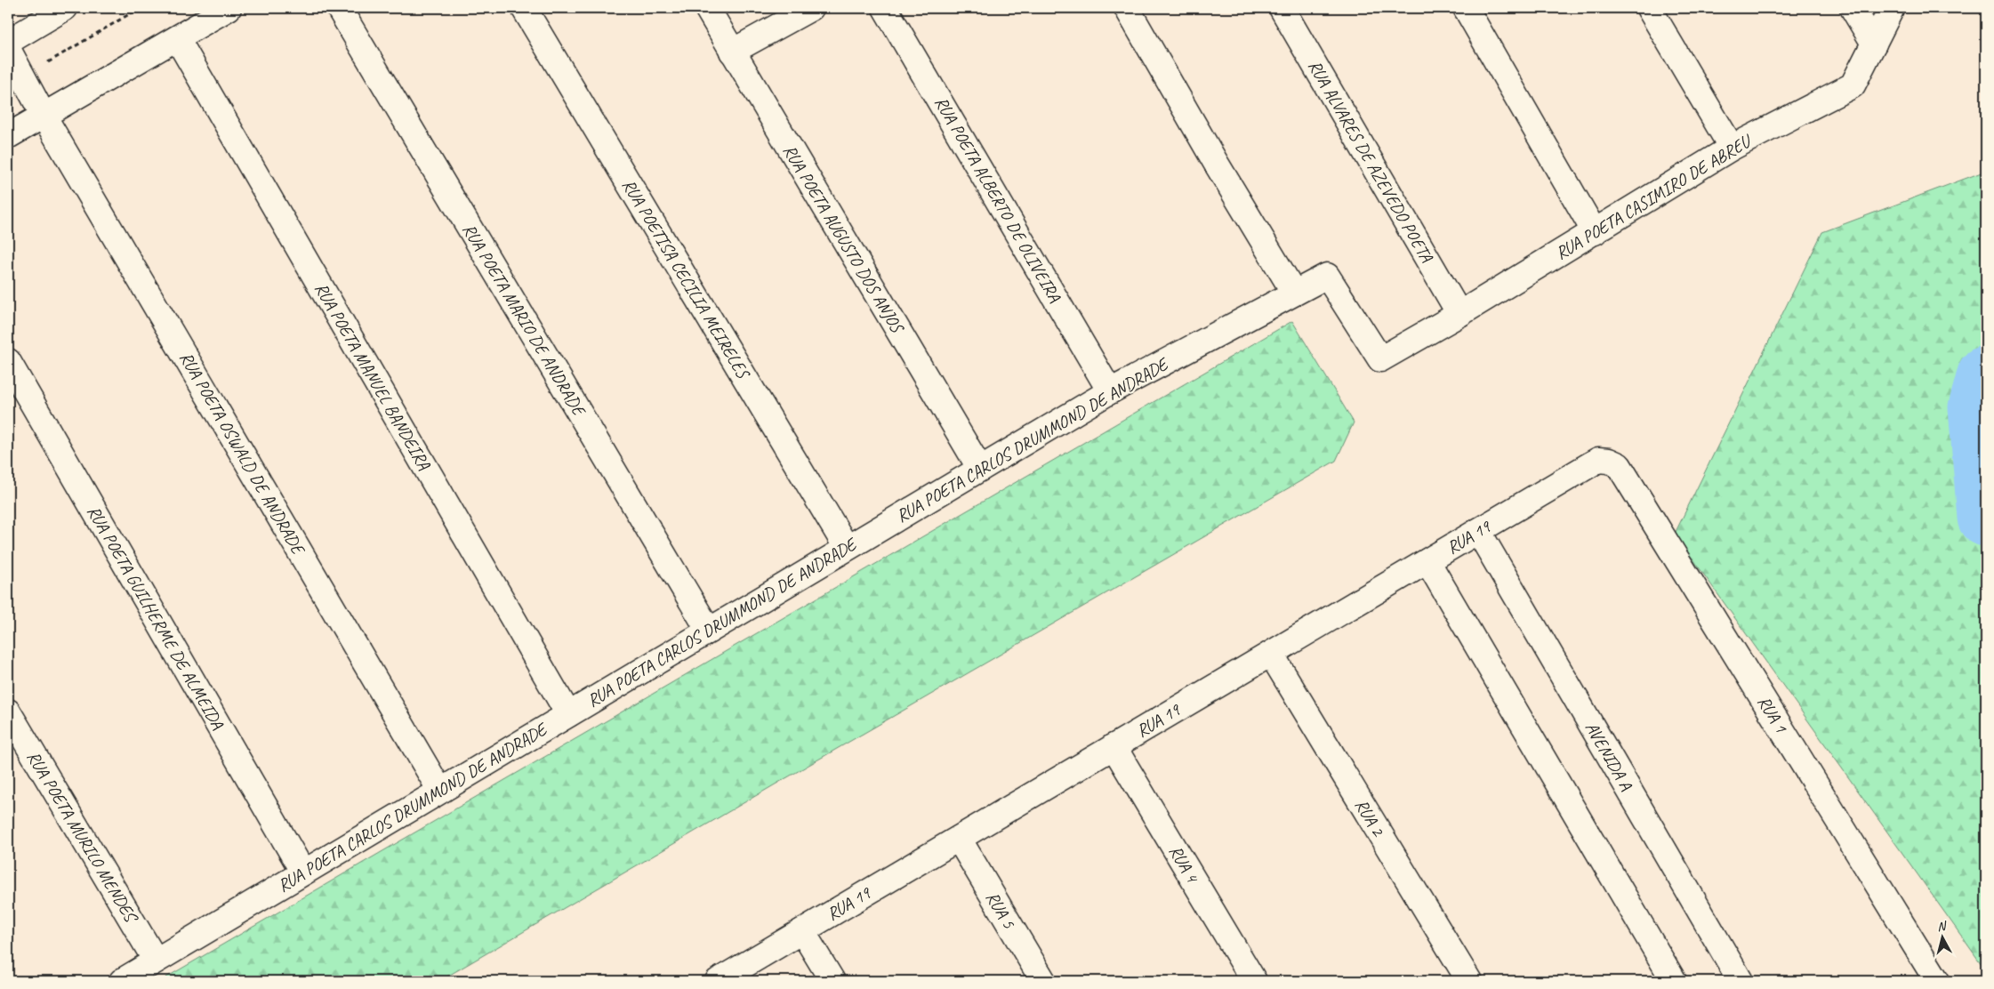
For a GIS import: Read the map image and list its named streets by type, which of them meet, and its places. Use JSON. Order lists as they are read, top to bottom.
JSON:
{
  "streets": {
    "street": [
      "RUA ALVARES DE AZEVEDO POETA",
      "RUA POETA CASIMIRO DE ABREU",
      "RUA POETA ALBERTO DE OLIVEIRA",
      "RUA POETA AUGUSTO DOS ANJOS",
      "RUA POETISA CECILIA MEIRELES",
      "RUA POETA MARIO DE ANDRADE",
      "RUA POETA MANUEL BANDEIRA",
      "RUA POETA CARLOS DRUMMOND DE ANDRADE",
      "RUA POETA OSWALD DE ANDRADE",
      "RUA 19",
      "RUA POETA GUILHERME DE ALMEIDA",
      "RUA 1",
      "AVENIDA A",
      "RUA 2",
      "RUA POETA MURILO MENDES",
      "RUA 4",
      "RUA 5"
    ]
  },
  "crossings": [
    ["RUA ALVARES DE AZEVEDO POETA", "RUA POETA CASIMIRO DE ABREU"],
    ["RUA POETA CASIMIRO DE ABREU", "RUA POETA CARLOS DRUMMOND DE ANDRADE"],
    ["RUA POETA ALBERTO DE OLIVEIRA", "RUA POETA CARLOS DRUMMOND DE ANDRADE"],
    ["RUA POETA AUGUSTO DOS ANJOS", "RUA POETA CARLOS DRUMMOND DE ANDRADE"],
    ["RUA POETISA CECILIA MEIRELES", "RUA POETA CARLOS DRUMMOND DE ANDRADE"],
    ["RUA POETA MARIO DE ANDRADE", "RUA POETA CARLOS DRUMMOND DE ANDRADE"],
    ["RUA POETA MANUEL BANDEIRA", "RUA POETA CARLOS DRUMMOND DE ANDRADE"],
    ["RUA POETA CARLOS DRUMMOND DE ANDRADE", "RUA POETA OSWALD DE ANDRADE"],
    ["RUA POETA CARLOS DRUMMOND DE ANDRADE", "RUA POETA GUILHERME DE ALMEIDA"],
    ["RUA POETA CARLOS DRUMMOND DE ANDRADE", "RUA POETA MURILO MENDES"],
    ["RUA 19", "RUA 1"],
    ["RUA 19", "AVENIDA A"],
    ["RUA 19", "RUA 2"],
    ["RUA 19", "RUA 4"],
    ["RUA 19", "RUA 5"]
  ],
  "north": "top"
}
